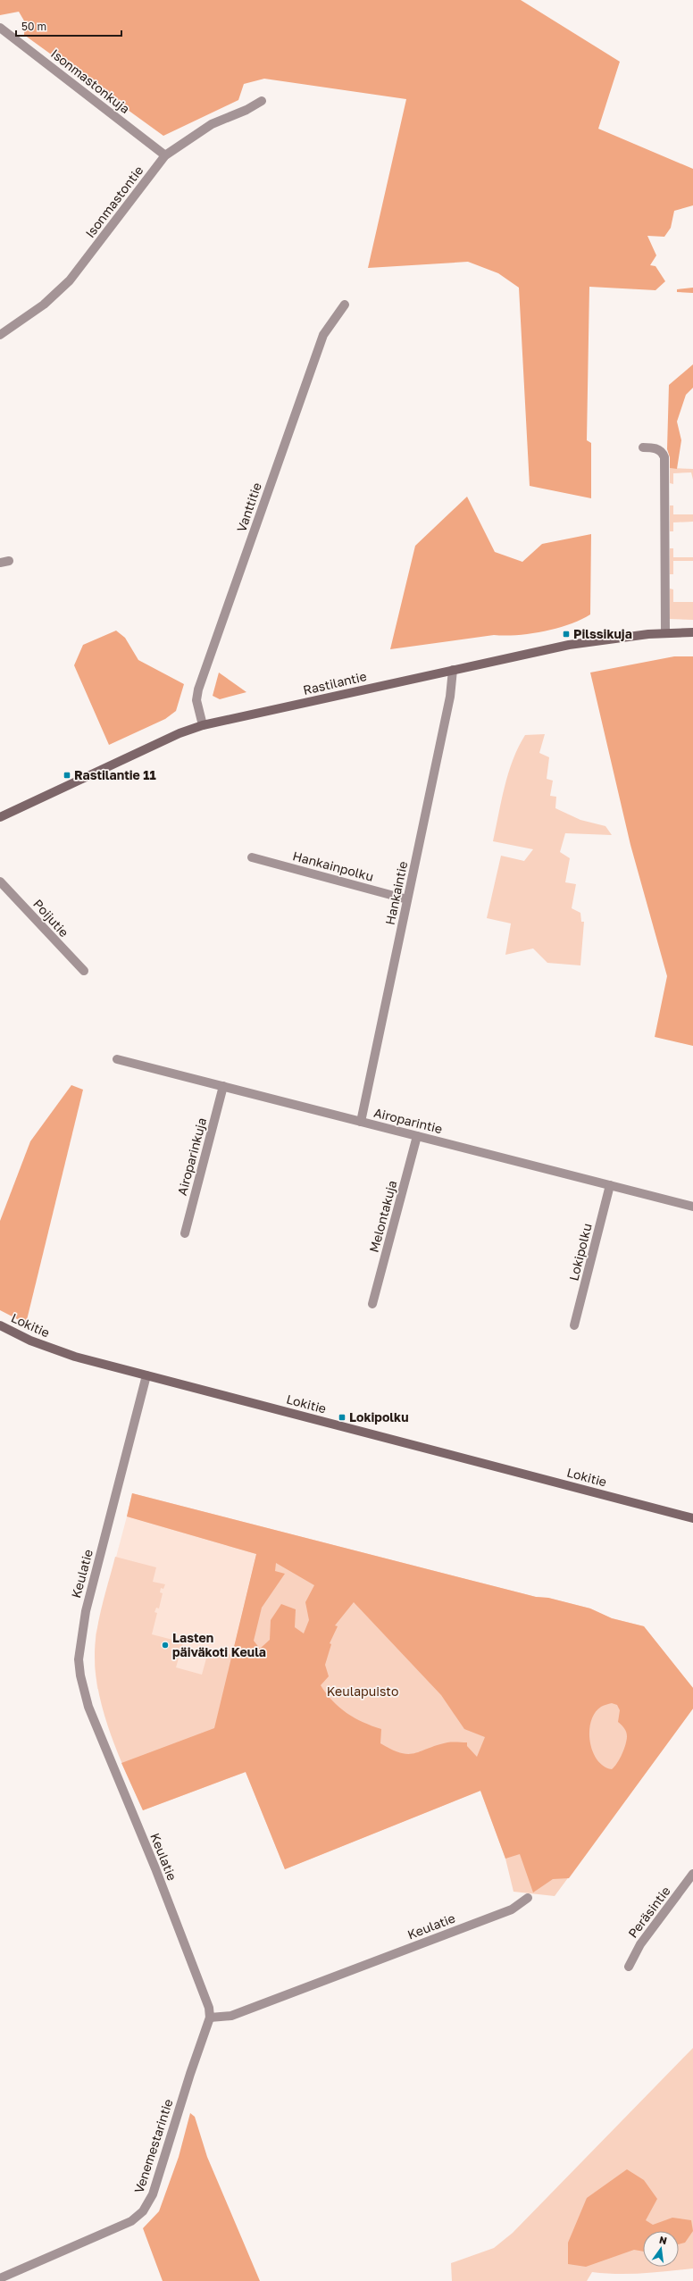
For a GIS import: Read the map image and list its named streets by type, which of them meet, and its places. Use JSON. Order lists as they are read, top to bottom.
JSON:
{
  "streets": {
    "street": [
      "Isonmastonkuja",
      "Isonmastontie",
      "Vanttitie",
      "Rastilantie",
      "Hankainpolku",
      "Hankaintie",
      "Poijutie",
      "Airoparintie",
      "Airoparinkuja",
      "Melontakuja",
      "Lokipolku",
      "Lokitie",
      "Keulatie",
      "Peräsintie",
      "Venemestarintie"
    ]
  },
  "crossings": [
    ["Isonmastonkuja", "Isonmastontie"],
    ["Vanttitie", "Rastilantie"],
    ["Rastilantie", "Hankaintie"],
    ["Hankainpolku", "Hankaintie"],
    ["Hankaintie", "Airoparintie"],
    ["Airoparintie", "Airoparinkuja"],
    ["Airoparintie", "Melontakuja"],
    ["Airoparintie", "Lokipolku"],
    ["Lokitie", "Keulatie"],
    ["Keulatie", "Venemestarintie"]
  ],
  "parks": ["Keulapuisto"],
  "places": {
    "transit": ["Pilssikuja", "Rastilantie 11", "Lokipolku"],
    "other": ["Lasten päiväkoti Keula"]
  },
  "scale_bar": "50 m",
  "north": "top"
}
